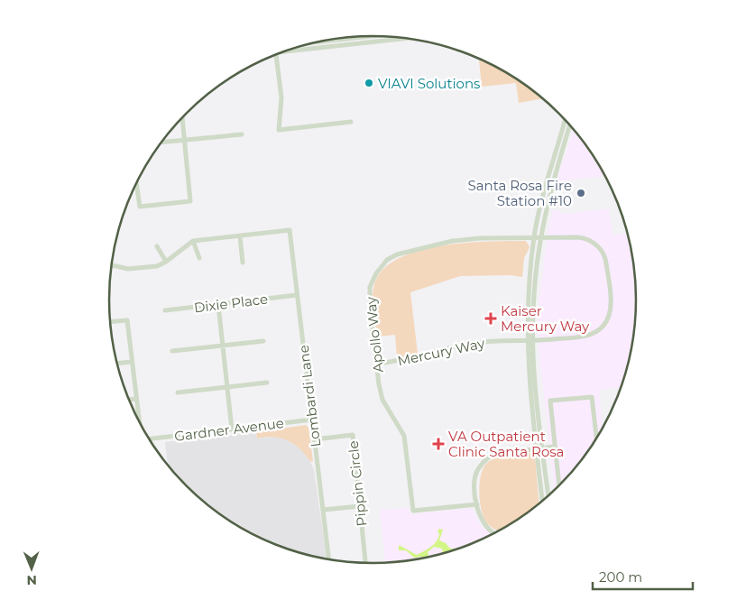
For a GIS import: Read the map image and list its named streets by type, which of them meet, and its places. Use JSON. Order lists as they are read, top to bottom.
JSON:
{
  "streets": {
    "street": [
      "Dixie Place",
      "Apollo Way",
      "Mercury Way",
      "Lombardi Lane",
      "Gardner Avenue",
      "Pippin Circle"
    ]
  },
  "crossings": [
    ["Dixie Place", "Lombardi Lane"],
    ["Apollo Way", "Mercury Way"],
    ["Lombardi Lane", "Gardner Avenue"],
    ["Lombardi Lane", "Pippin Circle"]
  ],
  "places": {
    "other": ["VIAVI Solutions", "Santa Rosa Fire Station #10"],
    "health": ["Kaiser Mercury Way", "VA Outpatient Clinic Santa Rosa"]
  },
  "scale_bar": "200 m",
  "north": "bottom"
}
